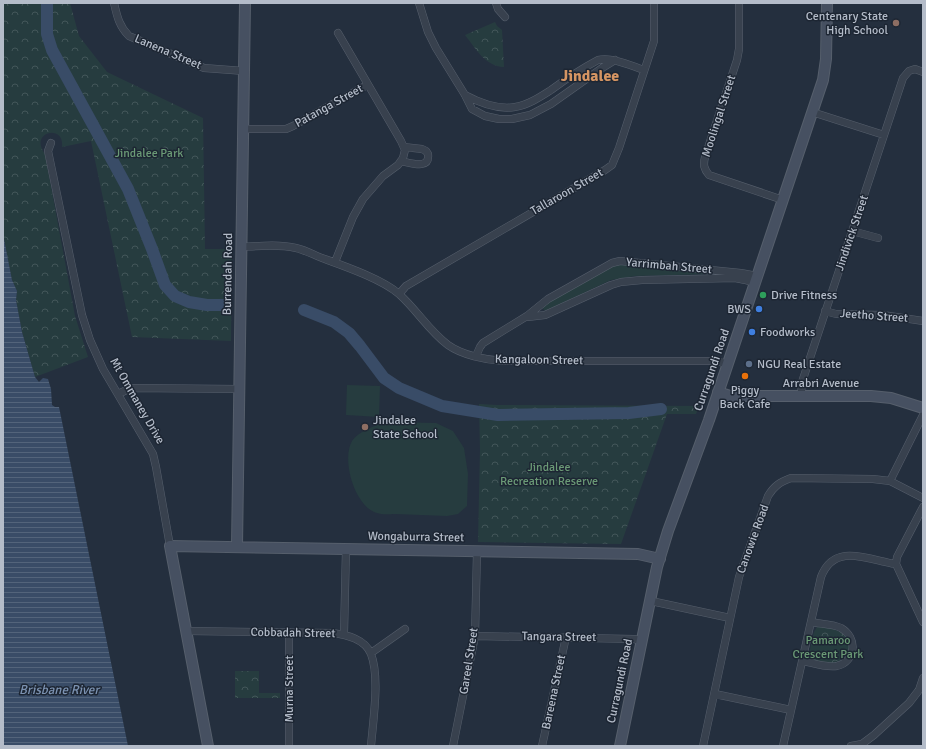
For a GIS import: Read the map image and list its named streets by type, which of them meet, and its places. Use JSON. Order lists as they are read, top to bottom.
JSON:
{
  "streets": {
    "street": [
      "Lanena Street",
      "Patanga Street",
      "Moolingal Street",
      "Tallaroon Street",
      "Jindivick Street",
      "Yarrimbah Street",
      "Burrendah Road",
      "Jeetho Street",
      "Kangaloon Street",
      "Curragundi Road",
      "Arrabri Avenue",
      "Mt Ommaney Drive",
      "Wongaburra Street",
      "Canowie Road",
      "Cobbadah Street",
      "Tangara Street",
      "Gareel Street",
      "Murna Street",
      "Bareena Street"
    ]
  },
  "crossings": [
    ["Lanena Street", "Burrendah Road"],
    ["Patanga Street", "Burrendah Road"],
    ["Moolingal Street", "Curragundi Road"],
    ["Tallaroon Street", "Kangaloon Street"],
    ["Jindivick Street", "Jeetho Street"],
    ["Jindivick Street", "Arrabri Avenue"],
    ["Yarrimbah Street", "Kangaloon Street"],
    ["Yarrimbah Street", "Curragundi Road"],
    ["Burrendah Road", "Kangaloon Street"],
    ["Burrendah Road", "Wongaburra Street"],
    ["Kangaloon Street", "Curragundi Road"],
    ["Curragundi Road", "Arrabri Avenue"],
    ["Curragundi Road", "Wongaburra Street"],
    ["Curragundi Road", "Tangara Street"],
    ["Mt Ommaney Drive", "Wongaburra Street"],
    ["Mt Ommaney Drive", "Cobbadah Street"],
    ["Wongaburra Street", "Gareel Street"],
    ["Cobbadah Street", "Murna Street"],
    ["Tangara Street", "Gareel Street"],
    ["Tangara Street", "Bareena Street"]
  ],
  "districts": ["Jindalee"],
  "water": ["Brisbane River"],
  "parks": ["Jindalee Park", "Jindalee Recreation Reserve", "Pamaroo Crescent Park"],
  "places": [
    "Centenary State High School",
    "Drive Fitness",
    "BWS",
    "Foodworks",
    "NGU Real Estate",
    "Piggy Back Cafe",
    "Jindalee State School"
  ]
}
